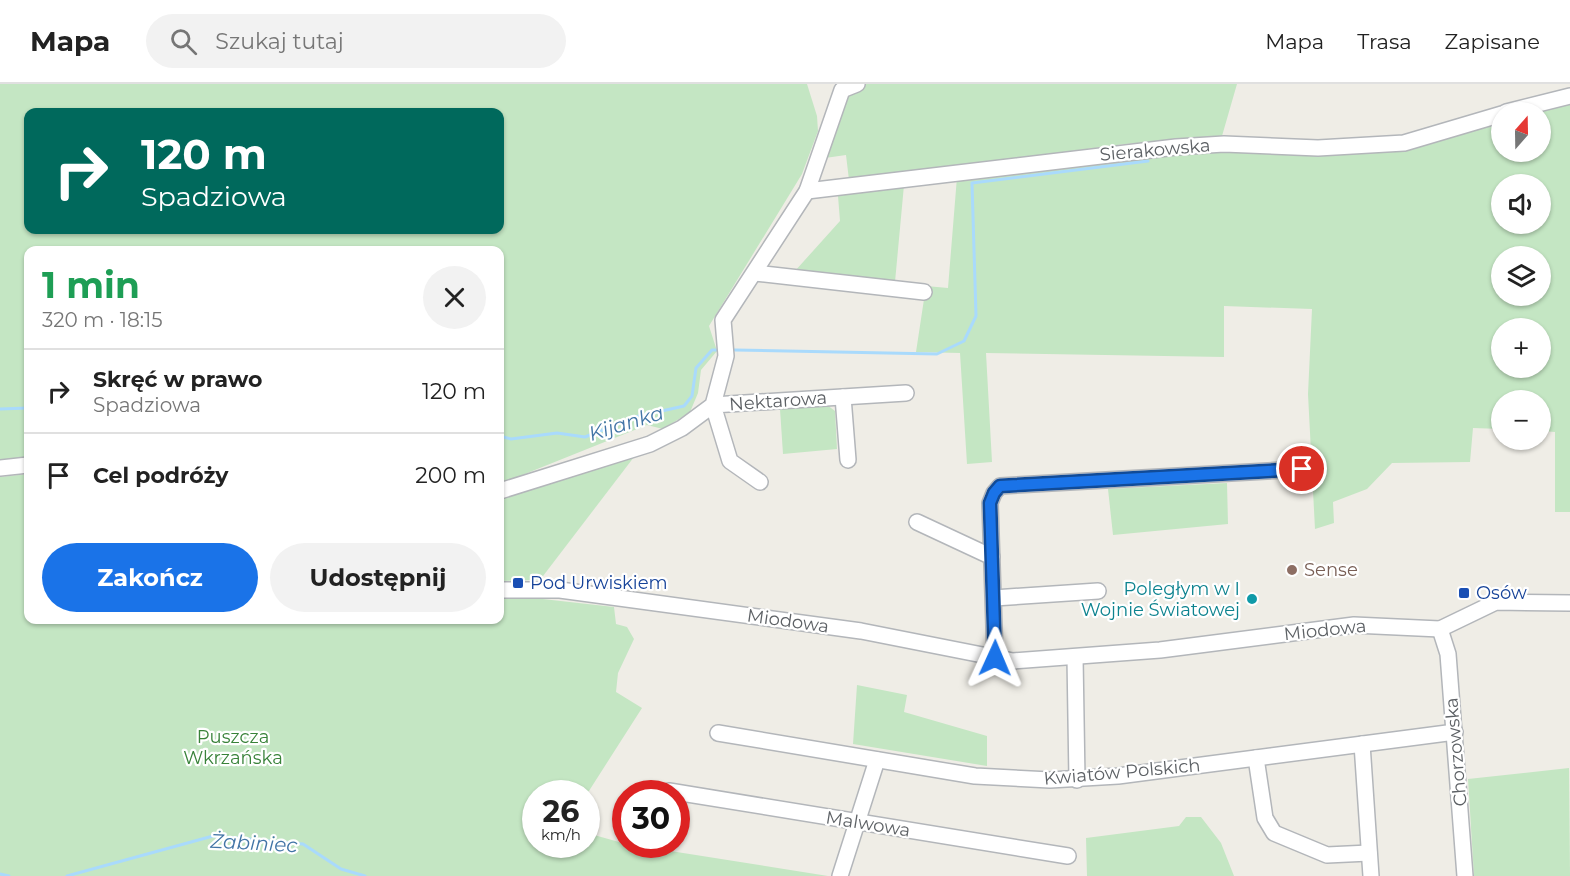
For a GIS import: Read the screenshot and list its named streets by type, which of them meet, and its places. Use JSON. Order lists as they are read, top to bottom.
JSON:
{
  "streets": {
    "street": [
      "Sierakowska",
      "Nektarowa",
      "Miodowa",
      "Chorzowska",
      "Kwiatów Polskich",
      "Malwowa"
    ]
  },
  "crossings": [
    ["Miodowa", "Chorzowska"],
    ["Chorzowska", "Kwiatów Polskich"]
  ],
  "water": ["Kijanka", "Żabiniec"],
  "parks": ["Puszcza Wkrzańska"],
  "places": {
    "other": ["Sense", "Poległym w I Wojnie Światowej"],
    "transit": ["Pod Urwiskiem", "Osów"]
  },
  "north": "top",
  "page": {
    "header": "Mapa",
    "search": "Szukaj tutaj",
    "nav": ["Mapa", "Trasa", "Zapisane"],
    "map_buttons": ["+", "−"],
    "turn": ["120 m", "Spadziowa"],
    "heading": ["1 min", "320 m · 18:15"],
    "list": [
      {
        "name": "Skręć w prawo",
        "note": "Spadziowa",
        "value": "120 m"
      },
      {
        "name": "Cel podróży",
        "value": "200 m"
      }
    ],
    "buttons": ["Zakończ", "Udostępnij"],
    "speed": "26 km/h",
    "limit": "30"
  }
}
